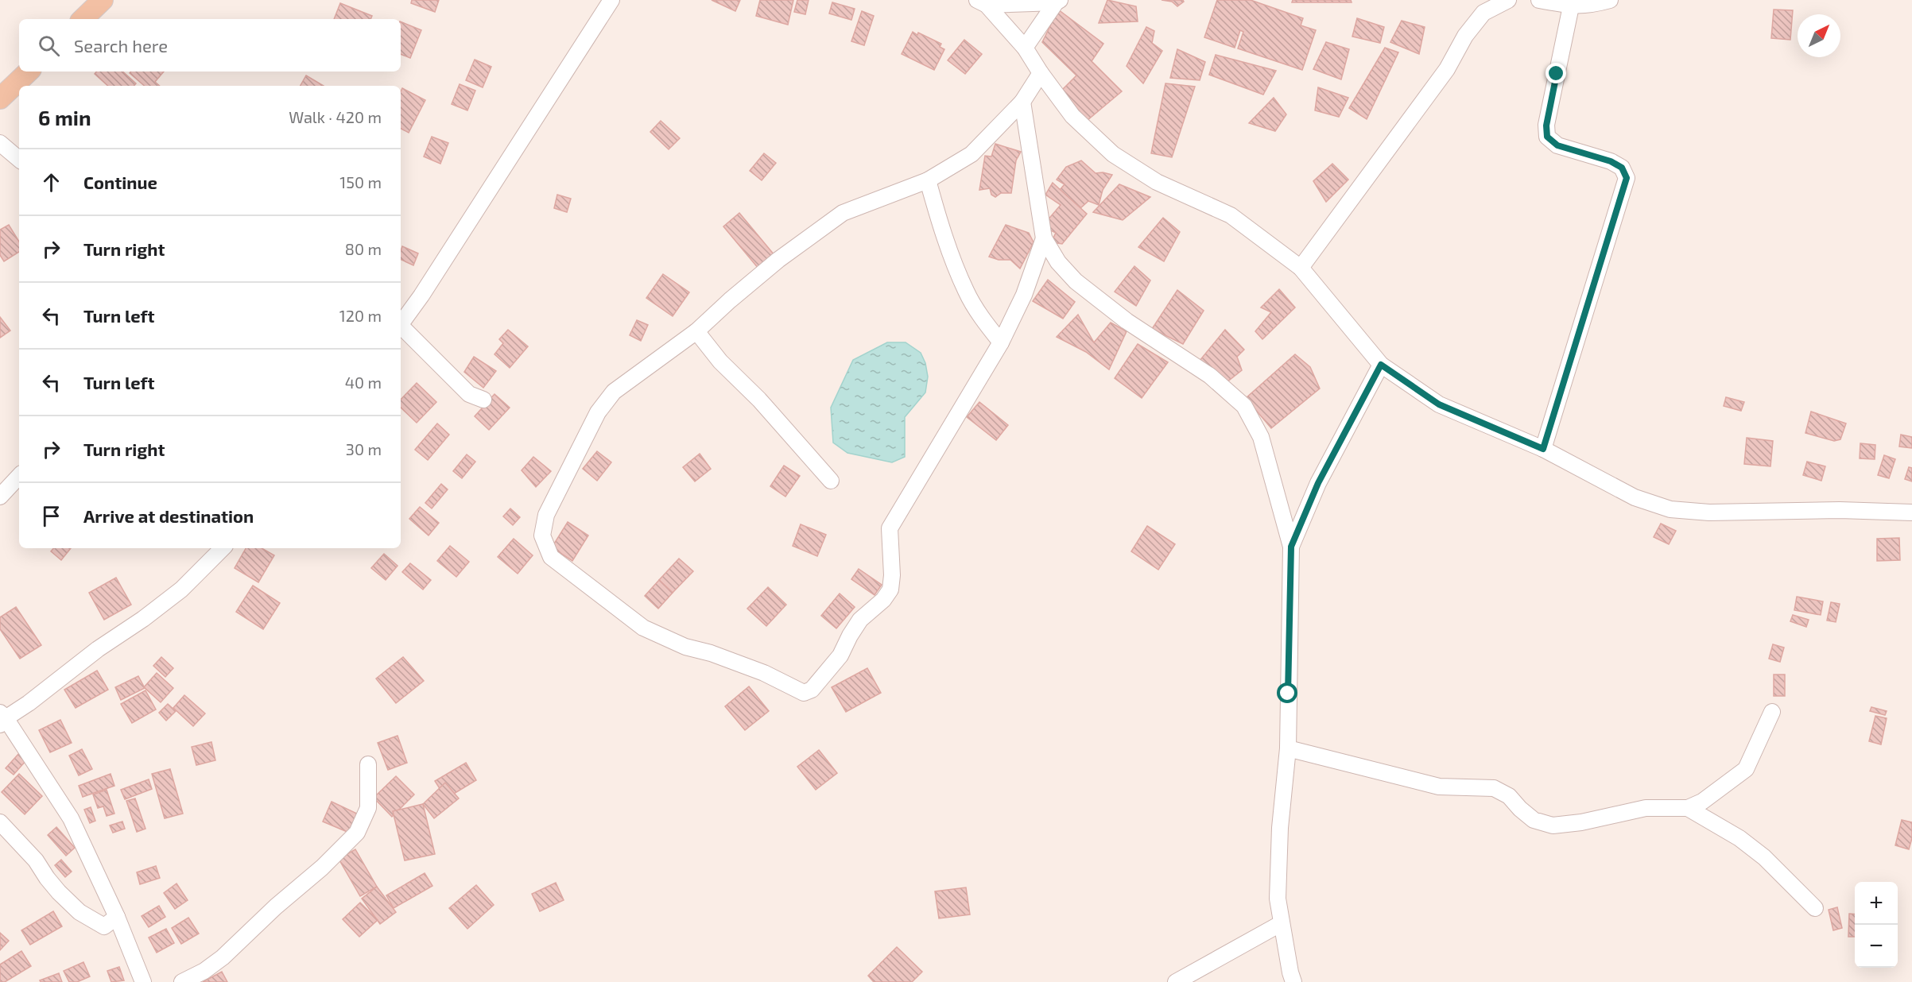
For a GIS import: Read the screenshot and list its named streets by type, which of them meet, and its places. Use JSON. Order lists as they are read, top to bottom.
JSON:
{
  "north": "top right",
  "page": {
    "search": "Search here",
    "heading": ["6 min", "Walk · 420 m"],
    "list": [
      ["Continue", "150 m"],
      ["Turn right", "80 m"],
      ["Turn left", "120 m"],
      ["Turn left", "40 m"],
      ["Turn right", "30 m"],
      "Arrive at destination"
    ],
    "map_buttons": ["+", "−"]
  }
}
